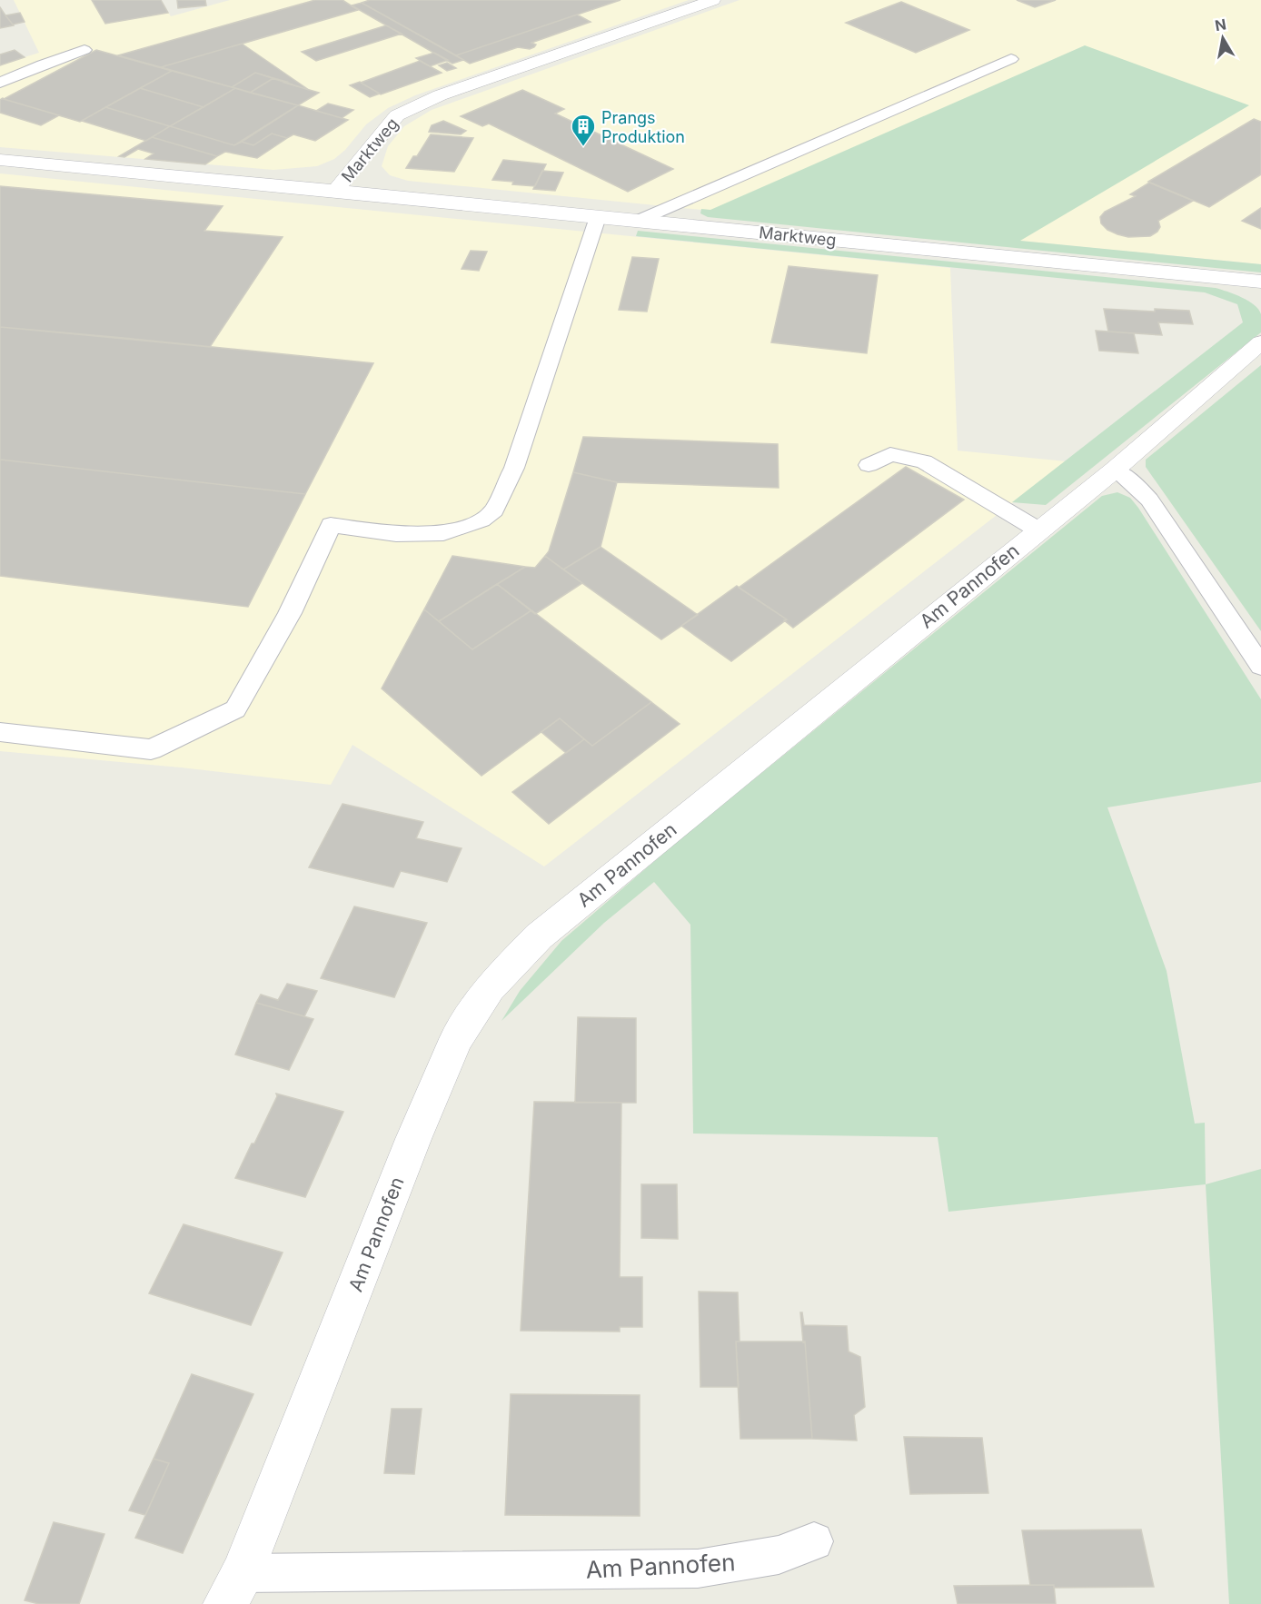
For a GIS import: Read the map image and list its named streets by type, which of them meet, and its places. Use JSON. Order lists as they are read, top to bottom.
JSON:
{
  "streets": {
    "street": ["Marktweg", "Am Pannofen"]
  },
  "places": {
    "building": ["Prangs Produktion"]
  },
  "north": "top"
}
